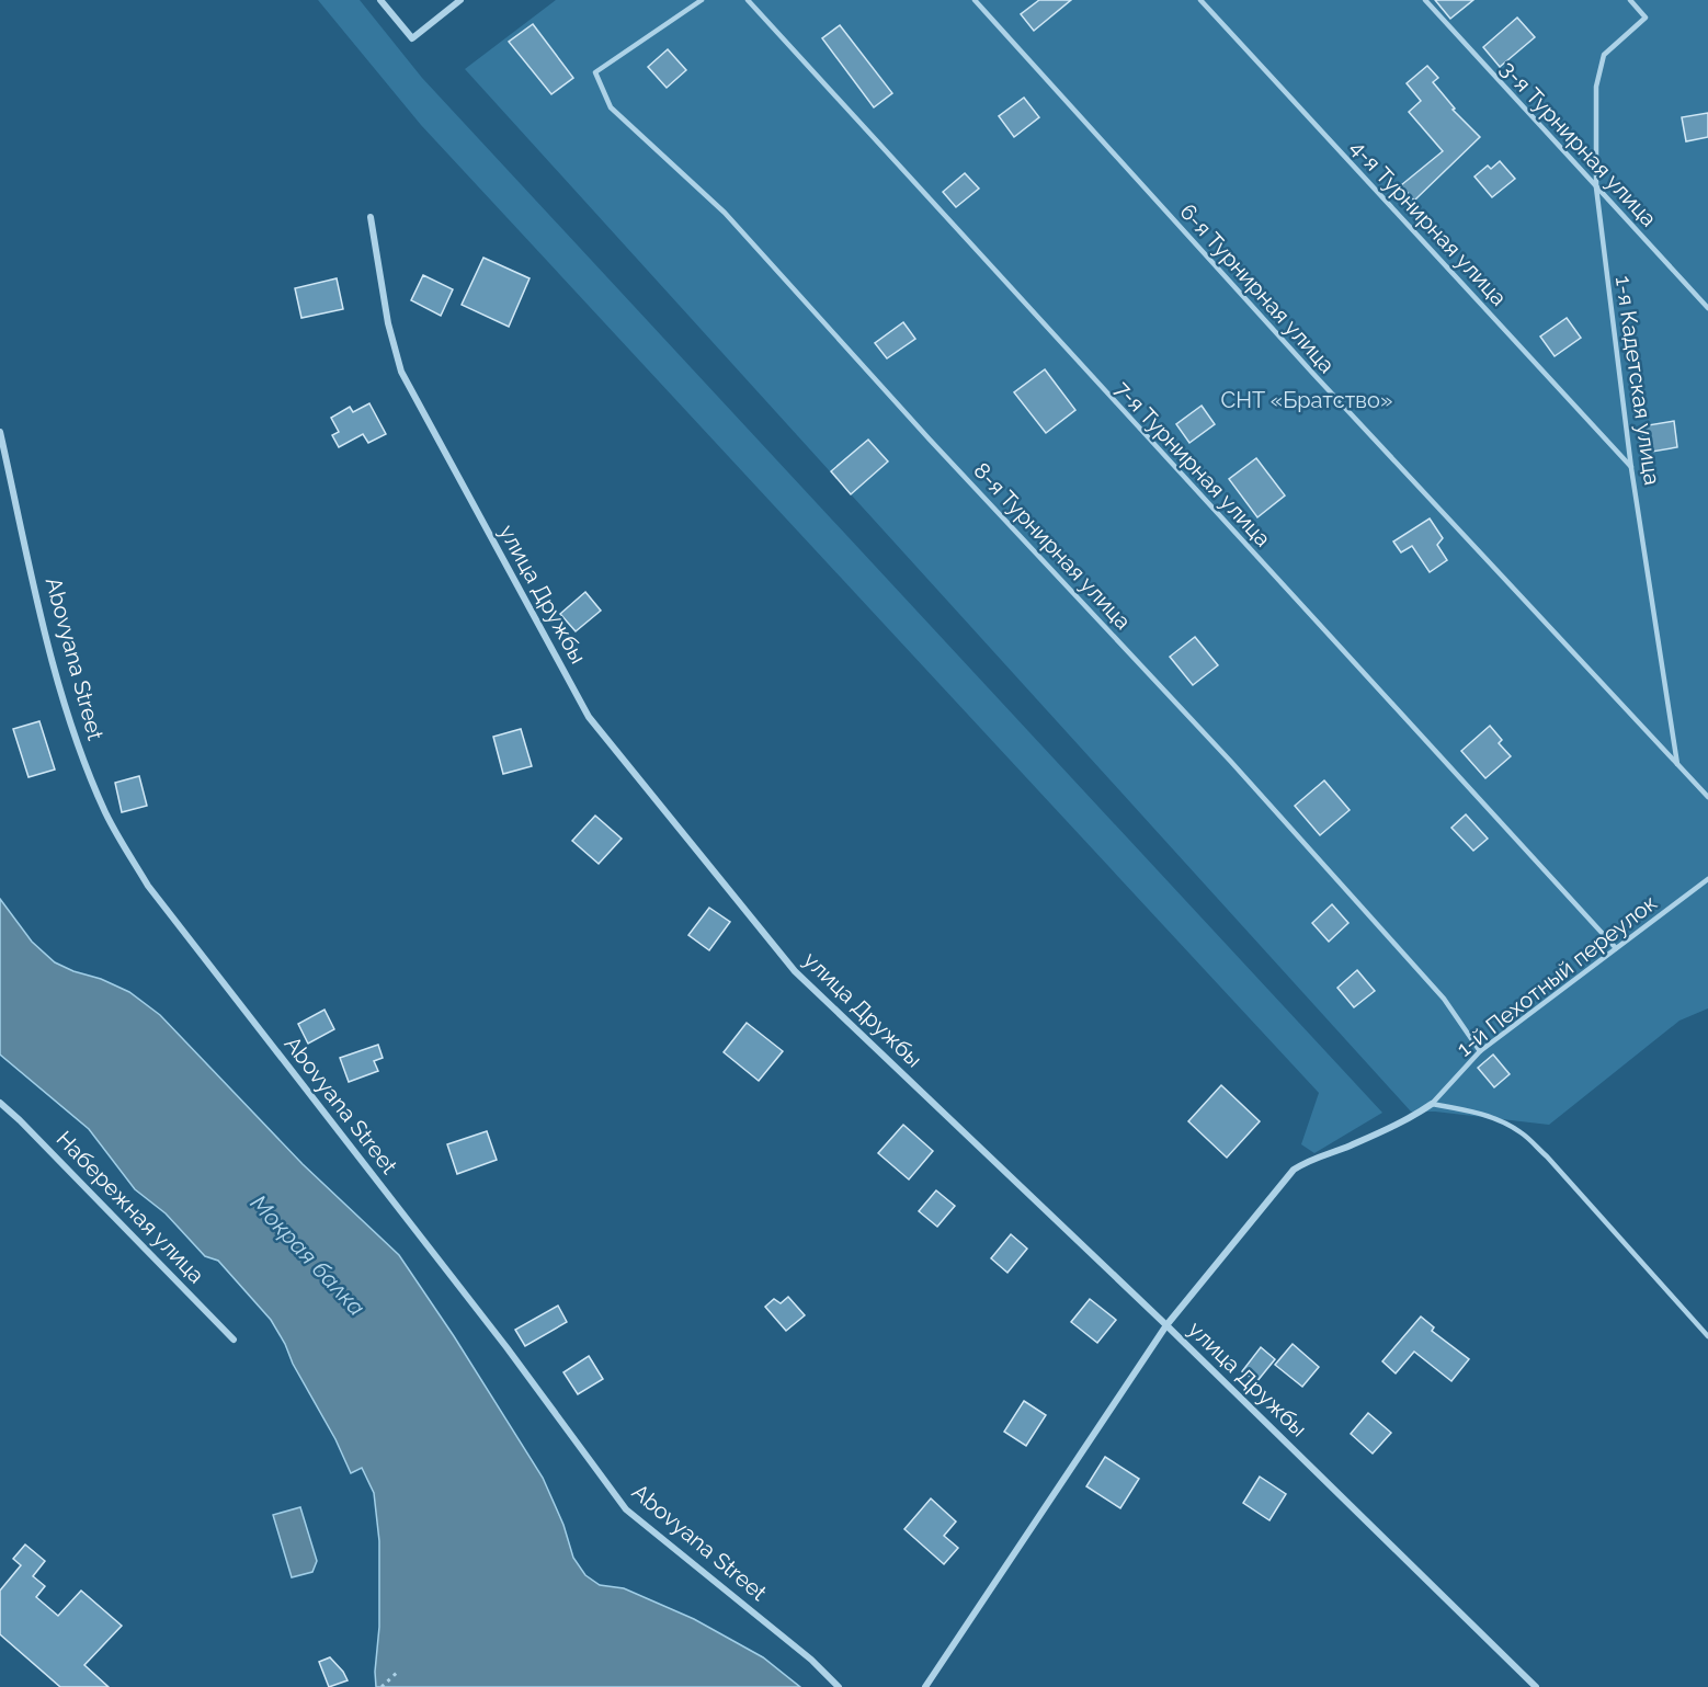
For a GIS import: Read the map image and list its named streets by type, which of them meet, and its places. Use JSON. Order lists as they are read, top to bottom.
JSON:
{
  "streets": {
    "street": ["улица Дружбы", "Abovyana Street", "Набережная улица"],
    "lane": [
      "3-я Турнирная улица",
      "4-я Турнирная улица",
      "6-я Турнирная улица",
      "1-я Кадетская улица",
      "7-я Турнирная улица",
      "8-я Турнирная улица",
      "1-й Пехотный переулок"
    ]
  },
  "crossings": [
    ["3-я Турнирная улица", "1-я Кадетская улица"],
    ["4-я Турнирная улица", "1-я Кадетская улица"],
    ["6-я Турнирная улица", "1-я Кадетская улица"],
    ["7-я Турнирная улица", "1-й Пехотный переулок"],
    ["8-я Турнирная улица", "1-й Пехотный переулок"]
  ],
  "water": ["Мокрая балка"],
  "parks": ["СНТ «Братство»"]
}
